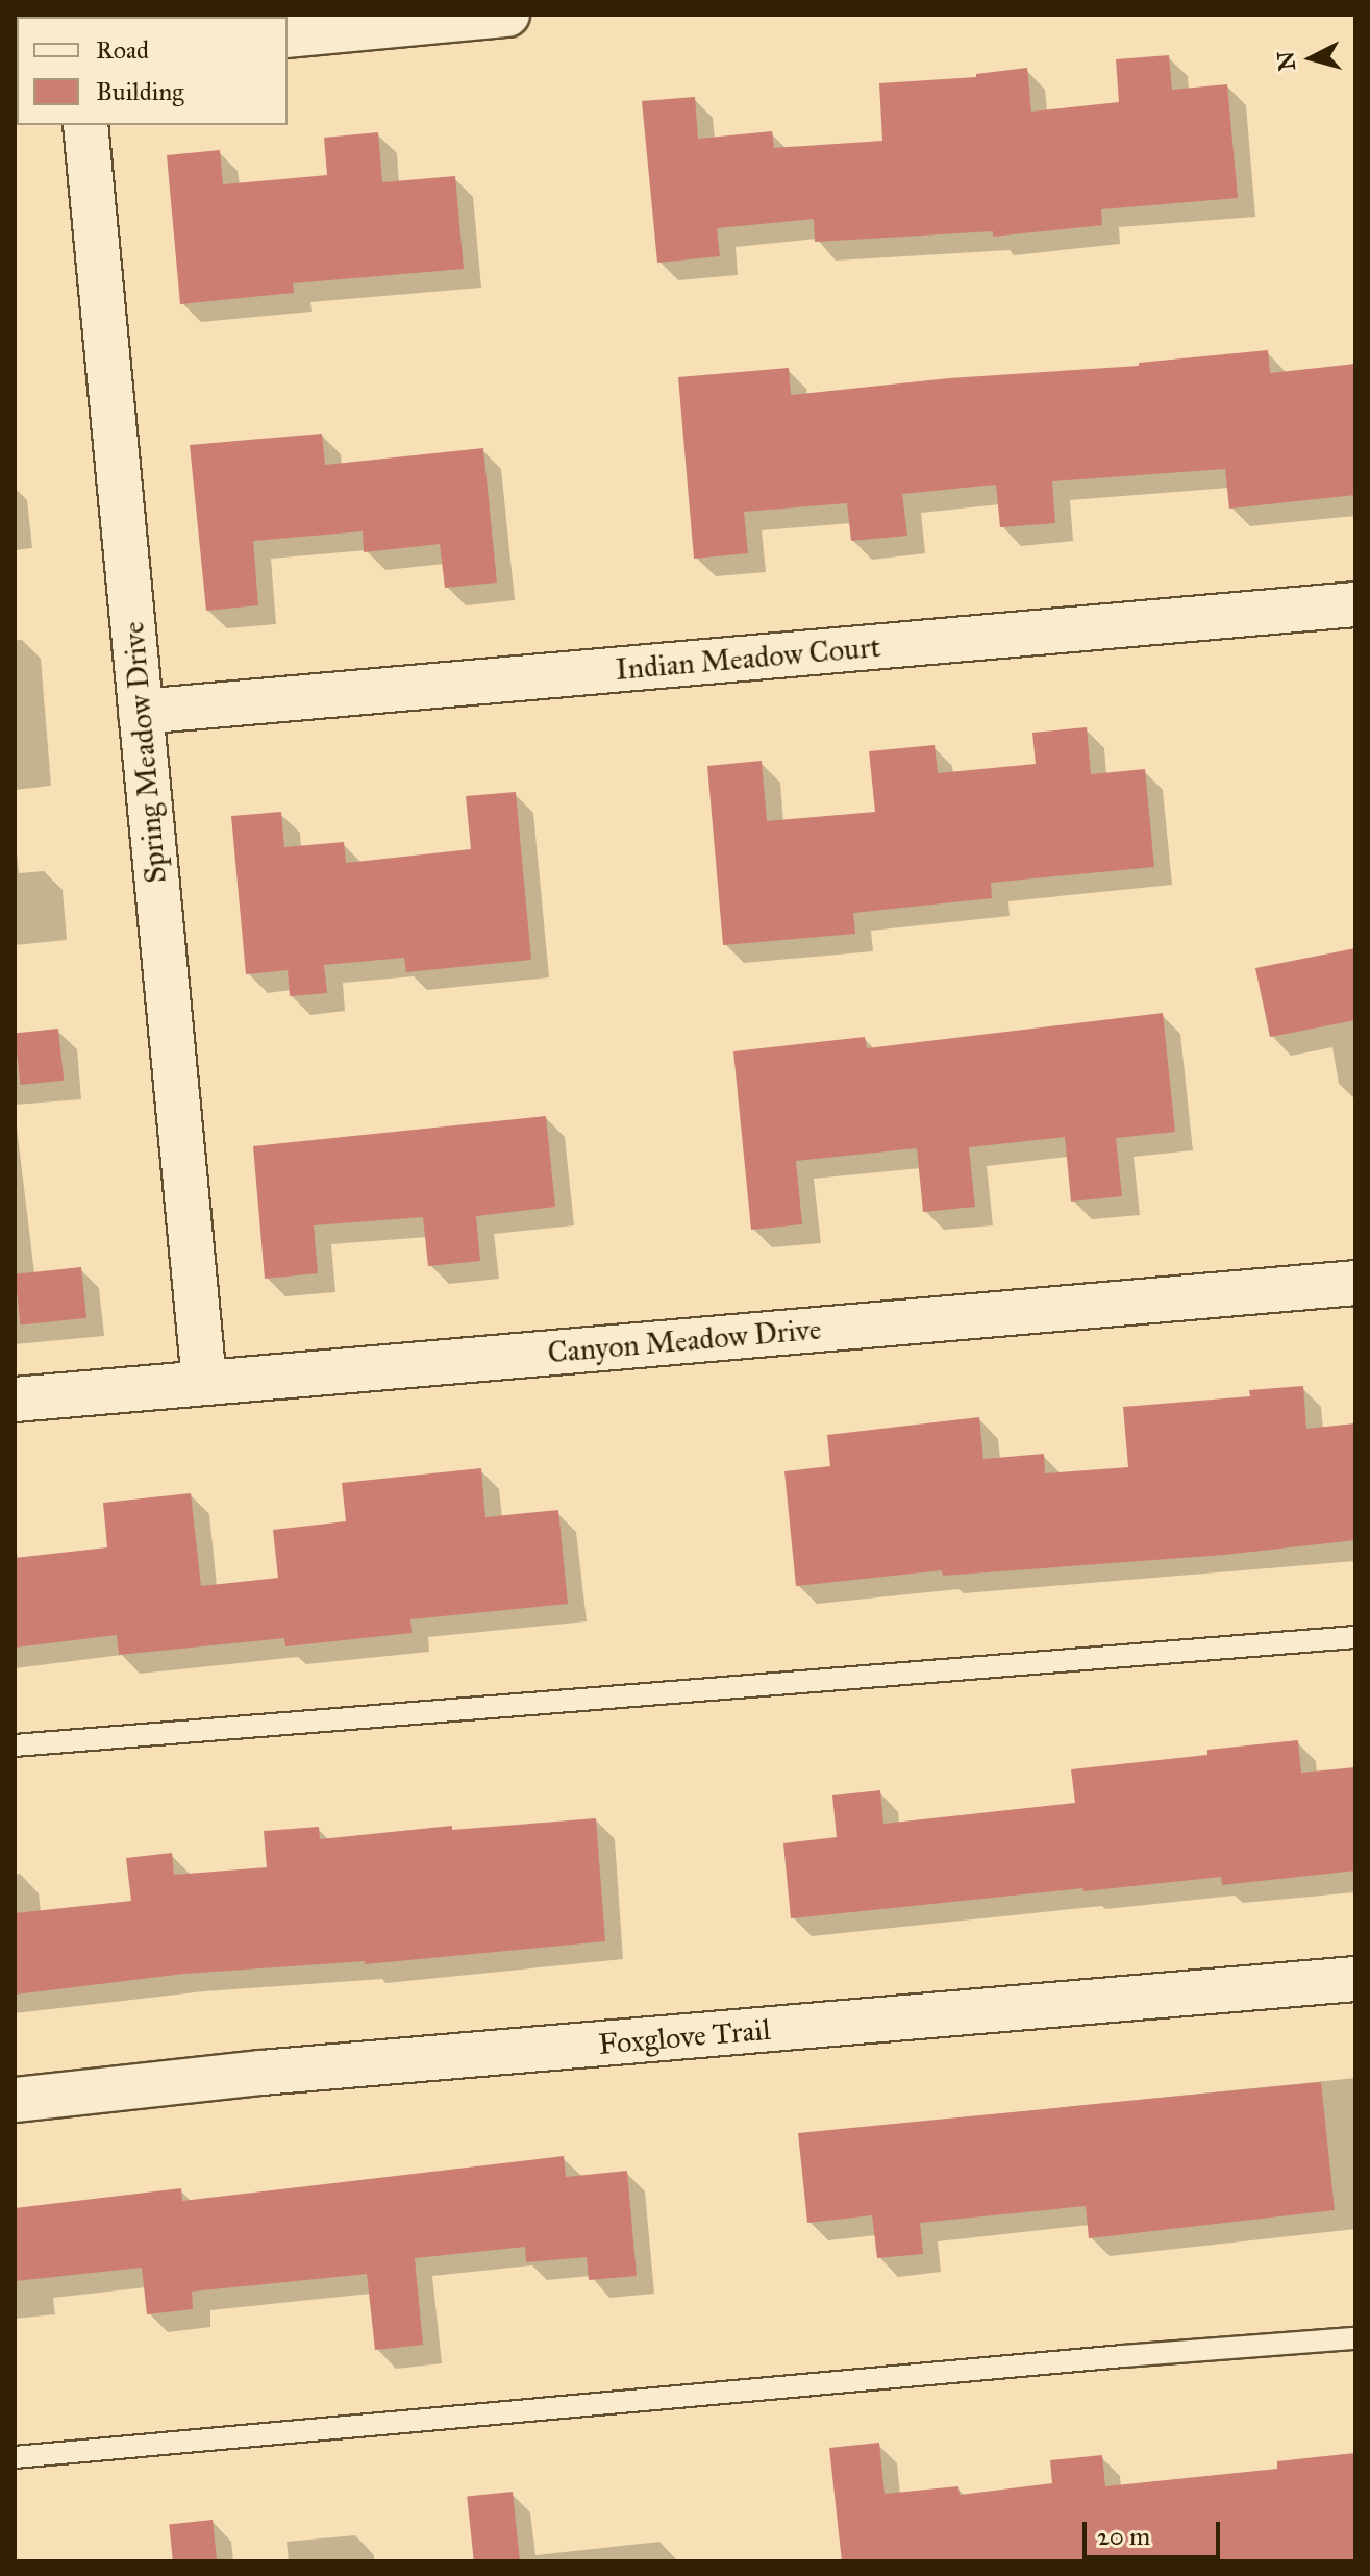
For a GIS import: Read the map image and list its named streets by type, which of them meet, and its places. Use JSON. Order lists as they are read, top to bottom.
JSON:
{
  "streets": {
    "street": [
      "Indian Meadow Court",
      "Spring Meadow Drive",
      "Canyon Meadow Drive",
      "Foxglove Trail"
    ]
  },
  "crossings": [
    ["Indian Meadow Court", "Spring Meadow Drive"],
    ["Spring Meadow Drive", "Canyon Meadow Drive"]
  ],
  "legend": ["Road", "Building"],
  "scale_bar": "20 m",
  "north": "left"
}
